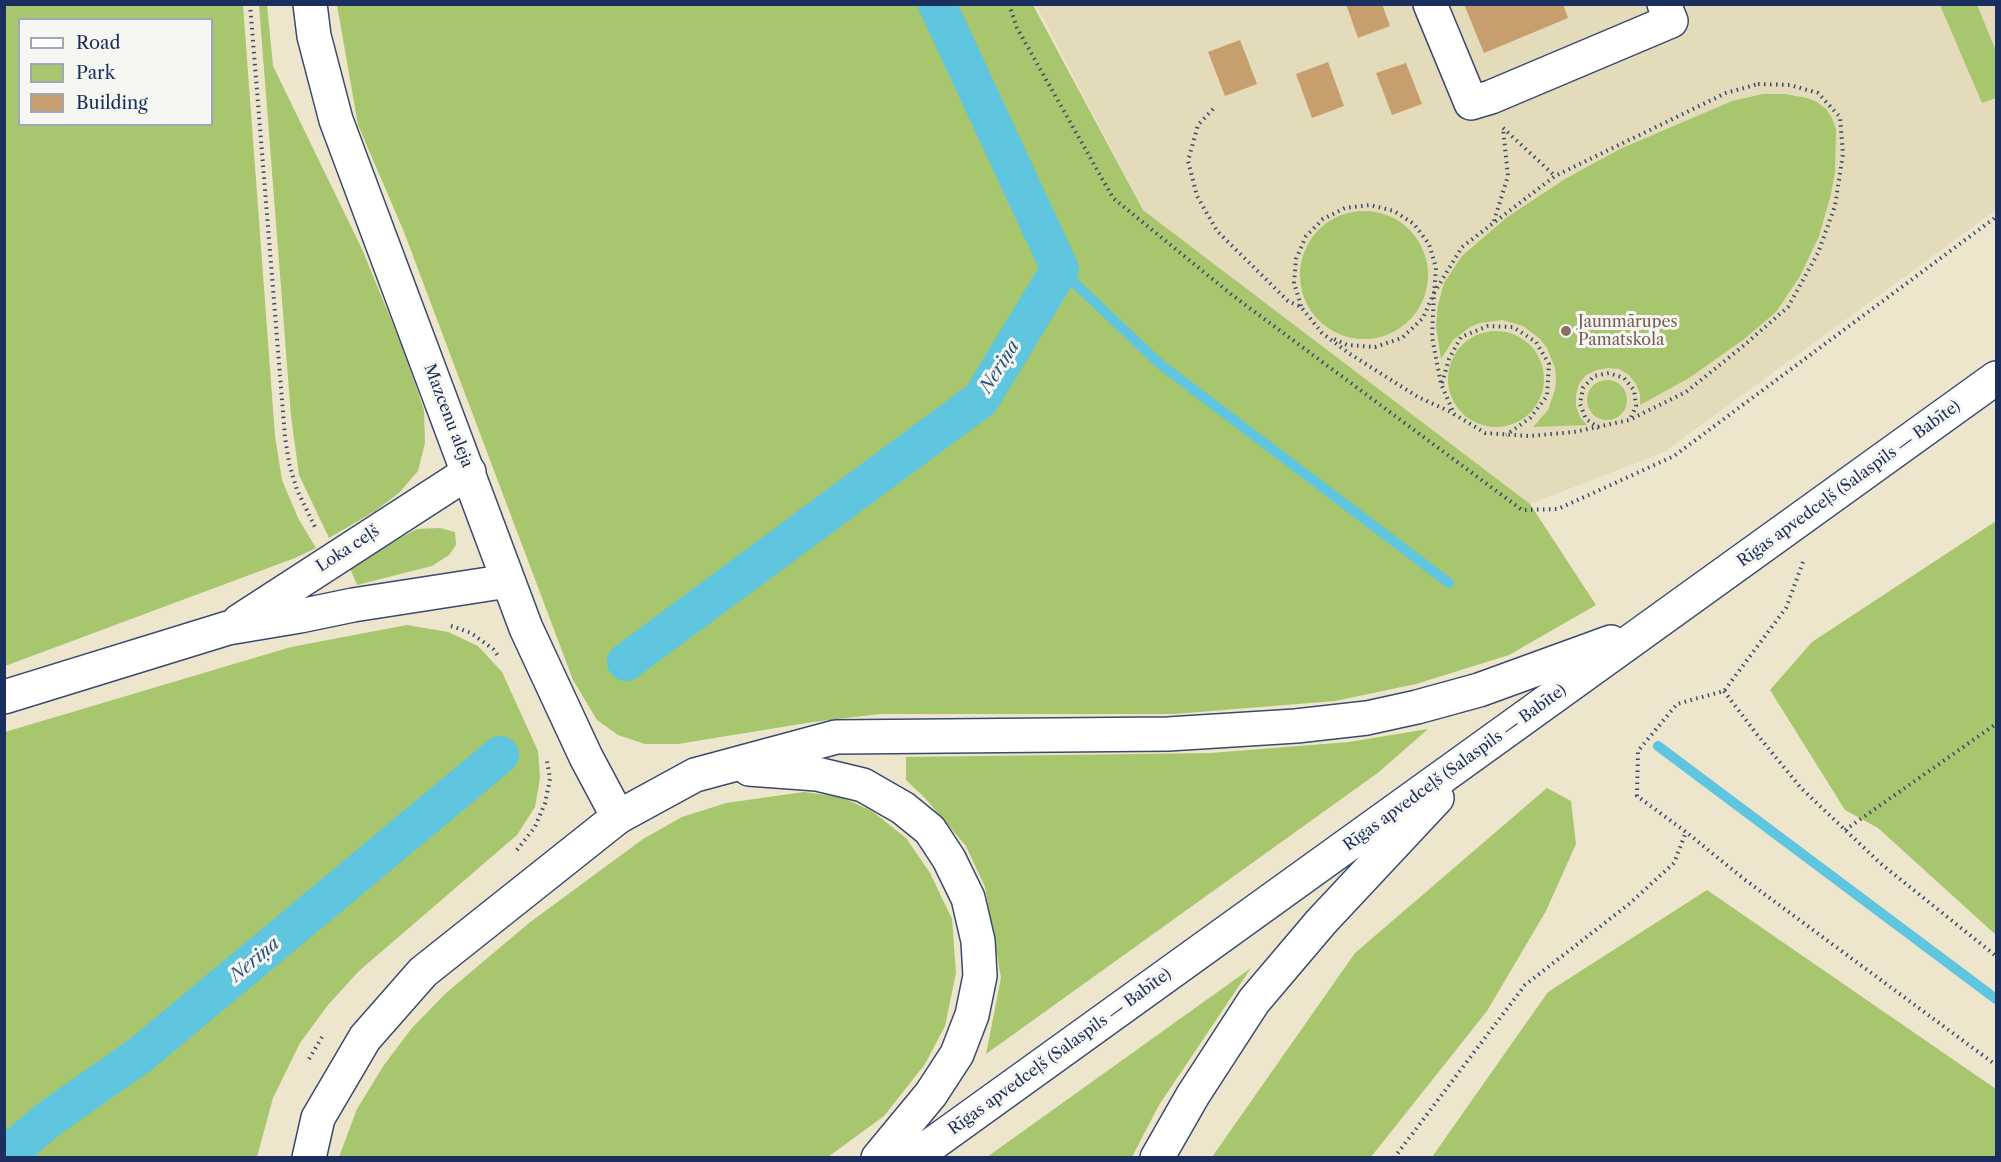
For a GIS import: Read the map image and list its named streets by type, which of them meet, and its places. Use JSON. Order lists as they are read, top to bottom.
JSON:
{
  "streets": {
    "main road": ["Mazcenu aleja", "Rīgas apvedceļš (Salaspils — Babīte)", "Loka ceļš"]
  },
  "crossings": [
    ["Mazcenu aleja", "Loka ceļš"]
  ],
  "water": ["Neriņa"],
  "places": ["Jaunmārupes Pamatskola"],
  "legend": ["Road", "Park", "Building"]
}
